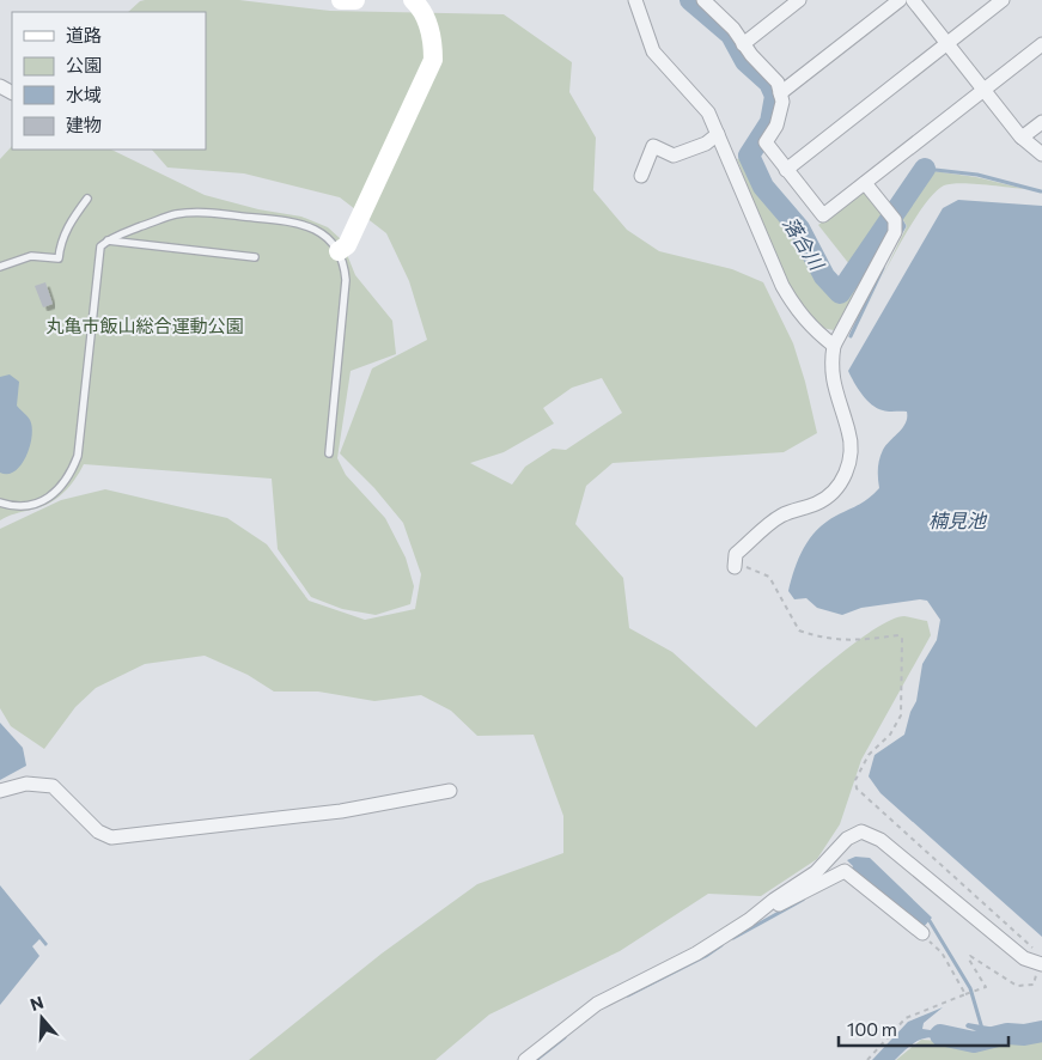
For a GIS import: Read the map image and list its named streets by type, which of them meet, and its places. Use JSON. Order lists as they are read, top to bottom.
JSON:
{
  "water": ["落合川", "楠見池"],
  "parks": ["丸亀市飯山総合運動公園"],
  "legend": [
    "道路",
    "公園",
    "水域",
    "建物"
  ],
  "scale_bar": "100 m",
  "north": "top"
}
